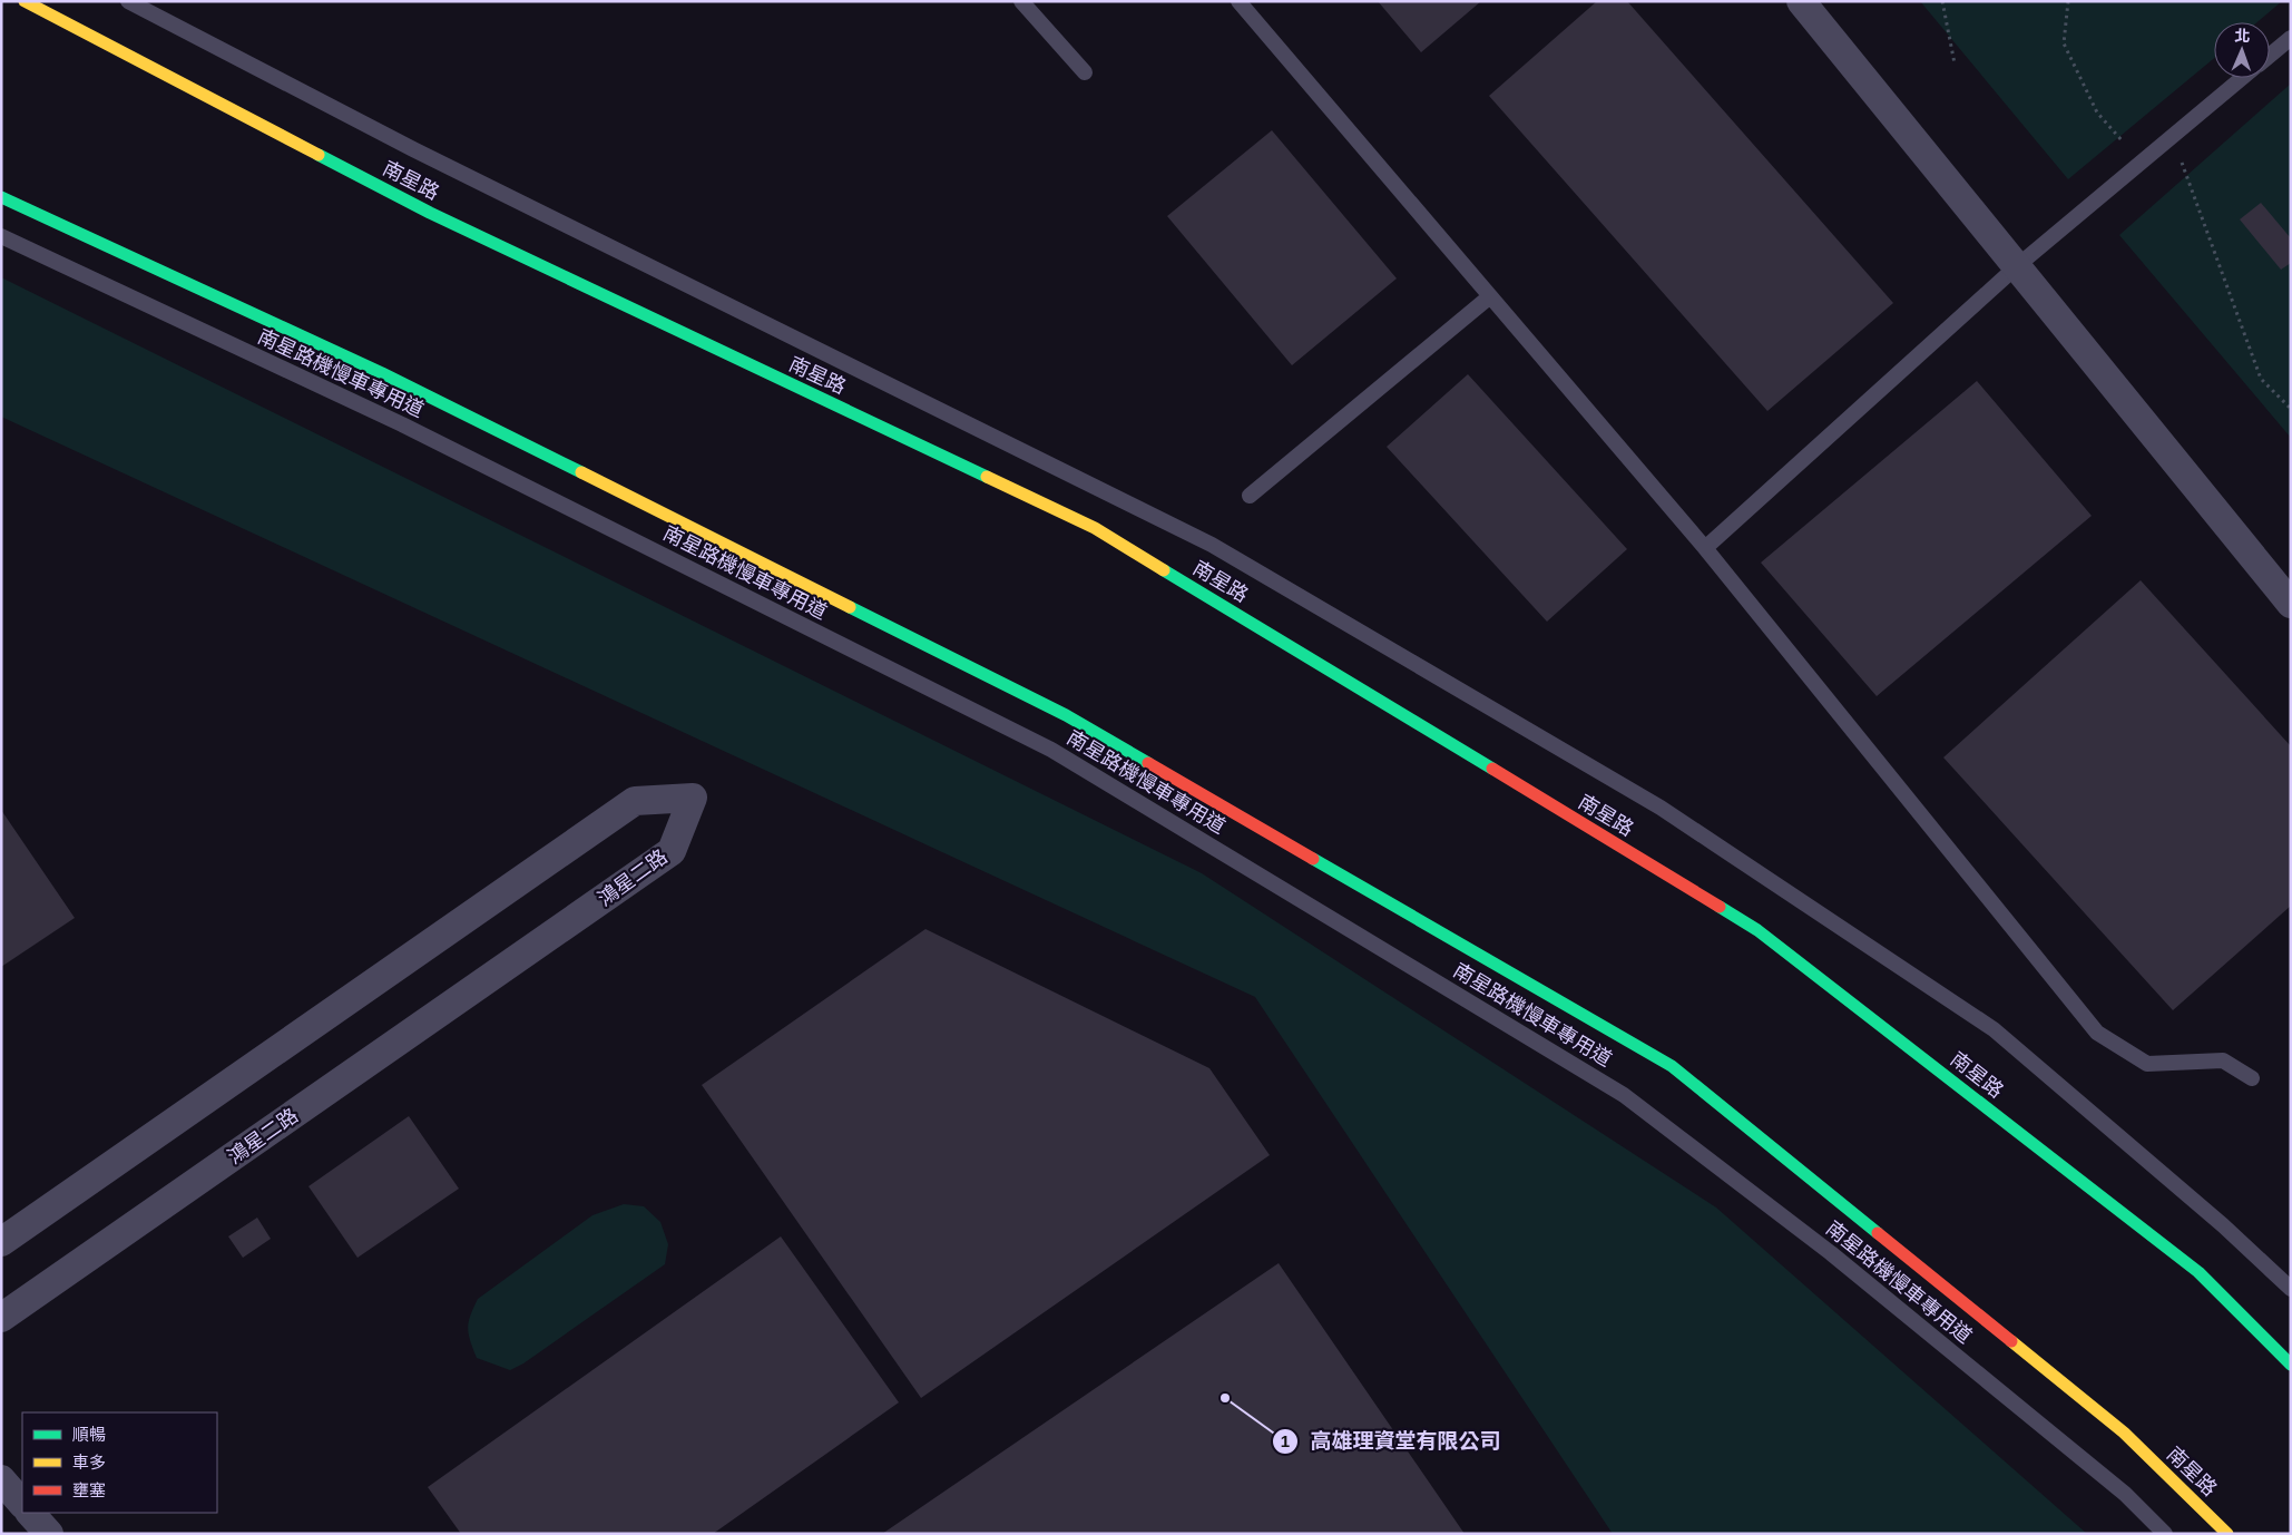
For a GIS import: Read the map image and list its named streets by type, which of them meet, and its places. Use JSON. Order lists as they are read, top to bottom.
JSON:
{
  "streets": {
    "street": ["南星路", "鴻星二路"],
    "lane": ["南星路機慢車專用道"]
  },
  "places": ["高雄理資堂有限公司"],
  "legend": ["順暢", "車多", "壅塞"],
  "north": "top"
}
